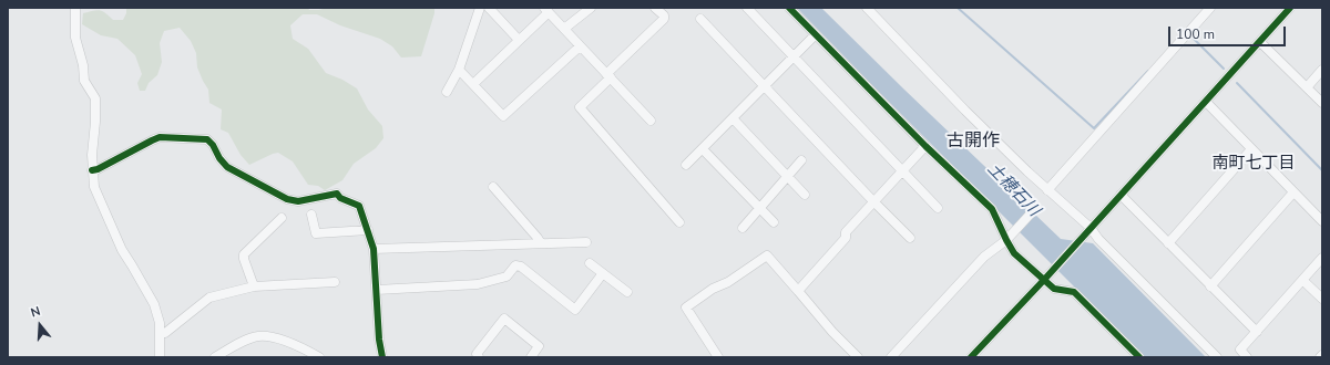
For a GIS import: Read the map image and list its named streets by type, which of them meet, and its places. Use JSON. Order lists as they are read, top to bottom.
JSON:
{
  "districts": ["古開作", "南町七丁目"],
  "water": ["土穂石川"],
  "scale_bar": "100 m",
  "north": "top"
}
